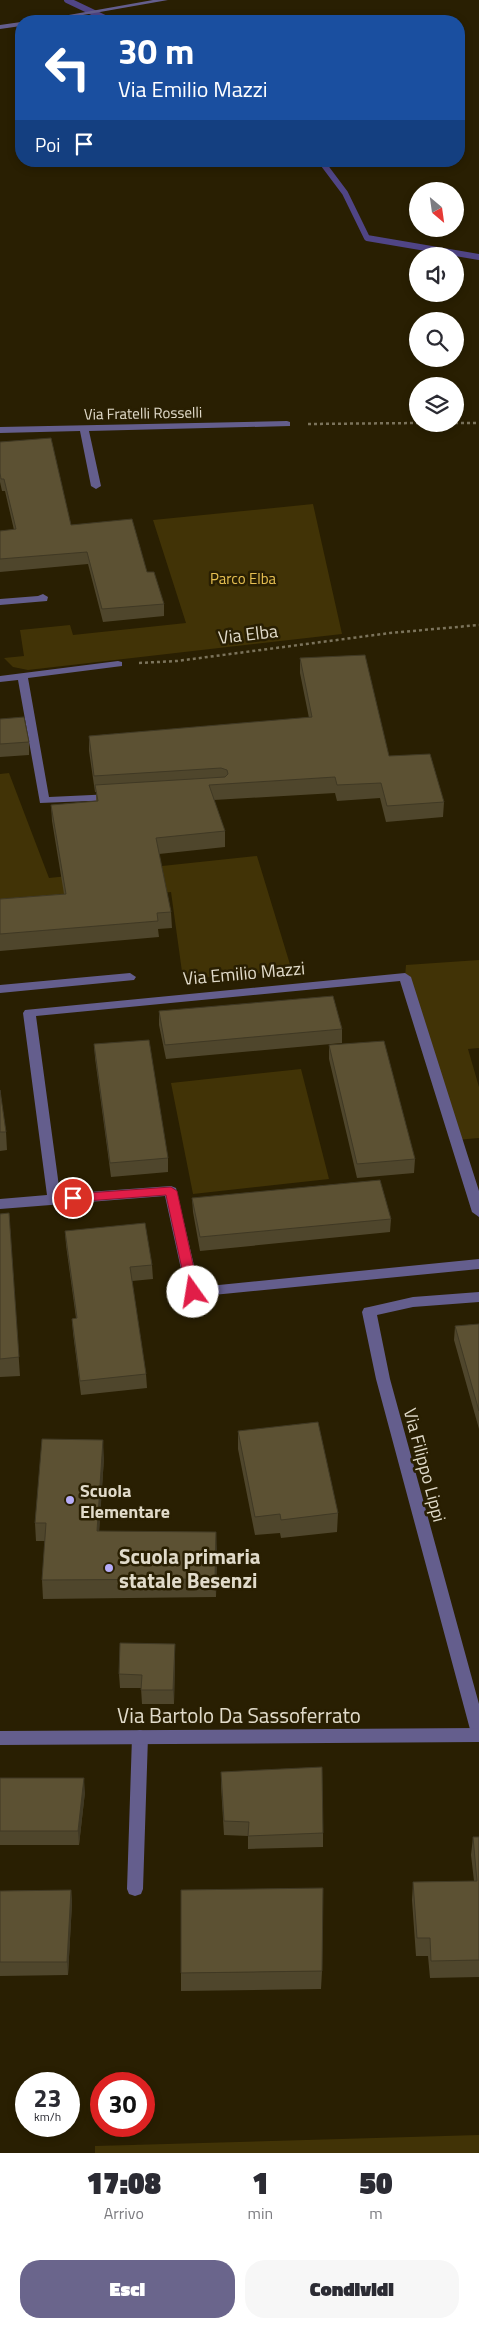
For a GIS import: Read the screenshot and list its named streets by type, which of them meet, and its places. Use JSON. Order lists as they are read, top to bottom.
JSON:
{
  "streets": {
    "street": [
      "Via Fratelli Rosselli",
      "Via Emilio Mazzi",
      "Via Filippo Lippi",
      "Via Bartolo Da Sassoferrato"
    ],
    "path": ["Via Elba"]
  },
  "crossings": [
    ["Via Filippo Lippi", "Via Bartolo Da Sassoferrato"]
  ],
  "parks": ["Parco Elba"],
  "places": ["Scuola Elementare", "Scuola primaria statale Besenzi"],
  "north": "bottom right",
  "page": {
    "turn": ["30 m", "Via Emilio Mazzi"],
    "then": "Poi",
    "speed": "23 km/h",
    "limit": "30",
    "eta": [
      "17:08",
      "Arrivo",
      "1",
      "min",
      "50",
      "m"
    ],
    "buttons": ["Esci", "Condividi"]
  }
}
